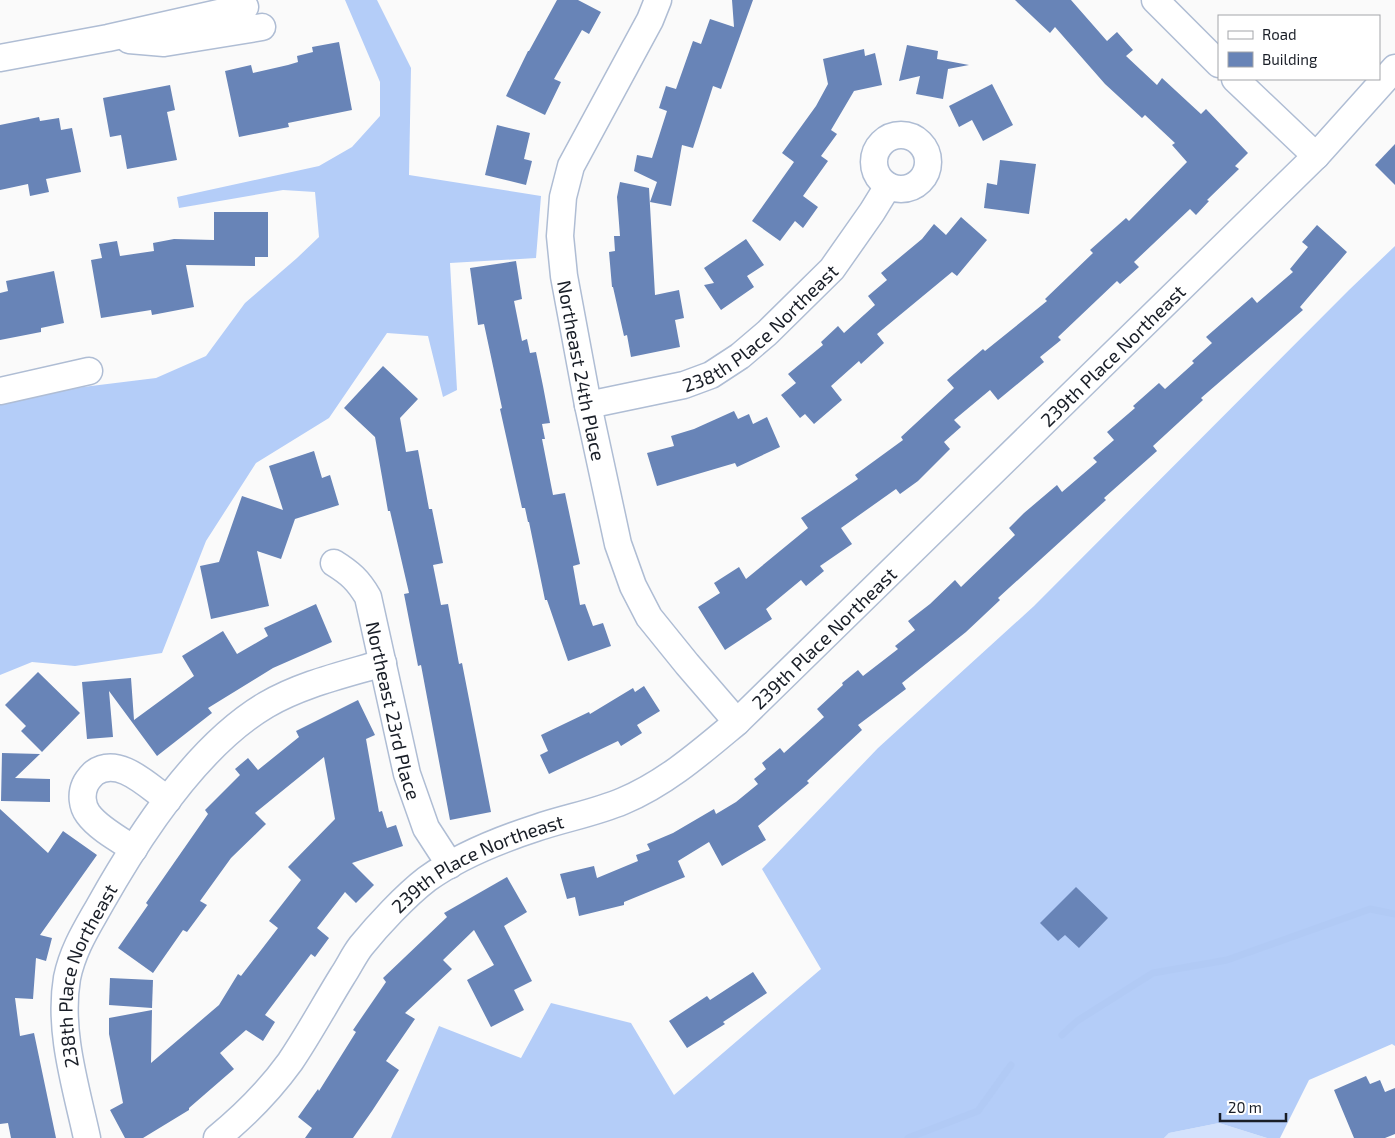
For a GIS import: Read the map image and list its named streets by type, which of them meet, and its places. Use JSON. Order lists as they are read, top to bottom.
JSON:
{
  "streets": {
    "street": [
      "238th Place Northeast",
      "239th Place Northeast",
      "Northeast 24th Place",
      "Northeast 23rd Place"
    ]
  },
  "crossings": [
    ["238th Place Northeast", "Northeast 24th Place"],
    ["238th Place Northeast", "Northeast 23rd Place"],
    ["239th Place Northeast", "Northeast 24th Place"],
    ["239th Place Northeast", "Northeast 23rd Place"]
  ],
  "legend": ["Road", "Building"],
  "scale_bar": "20 m"
}
